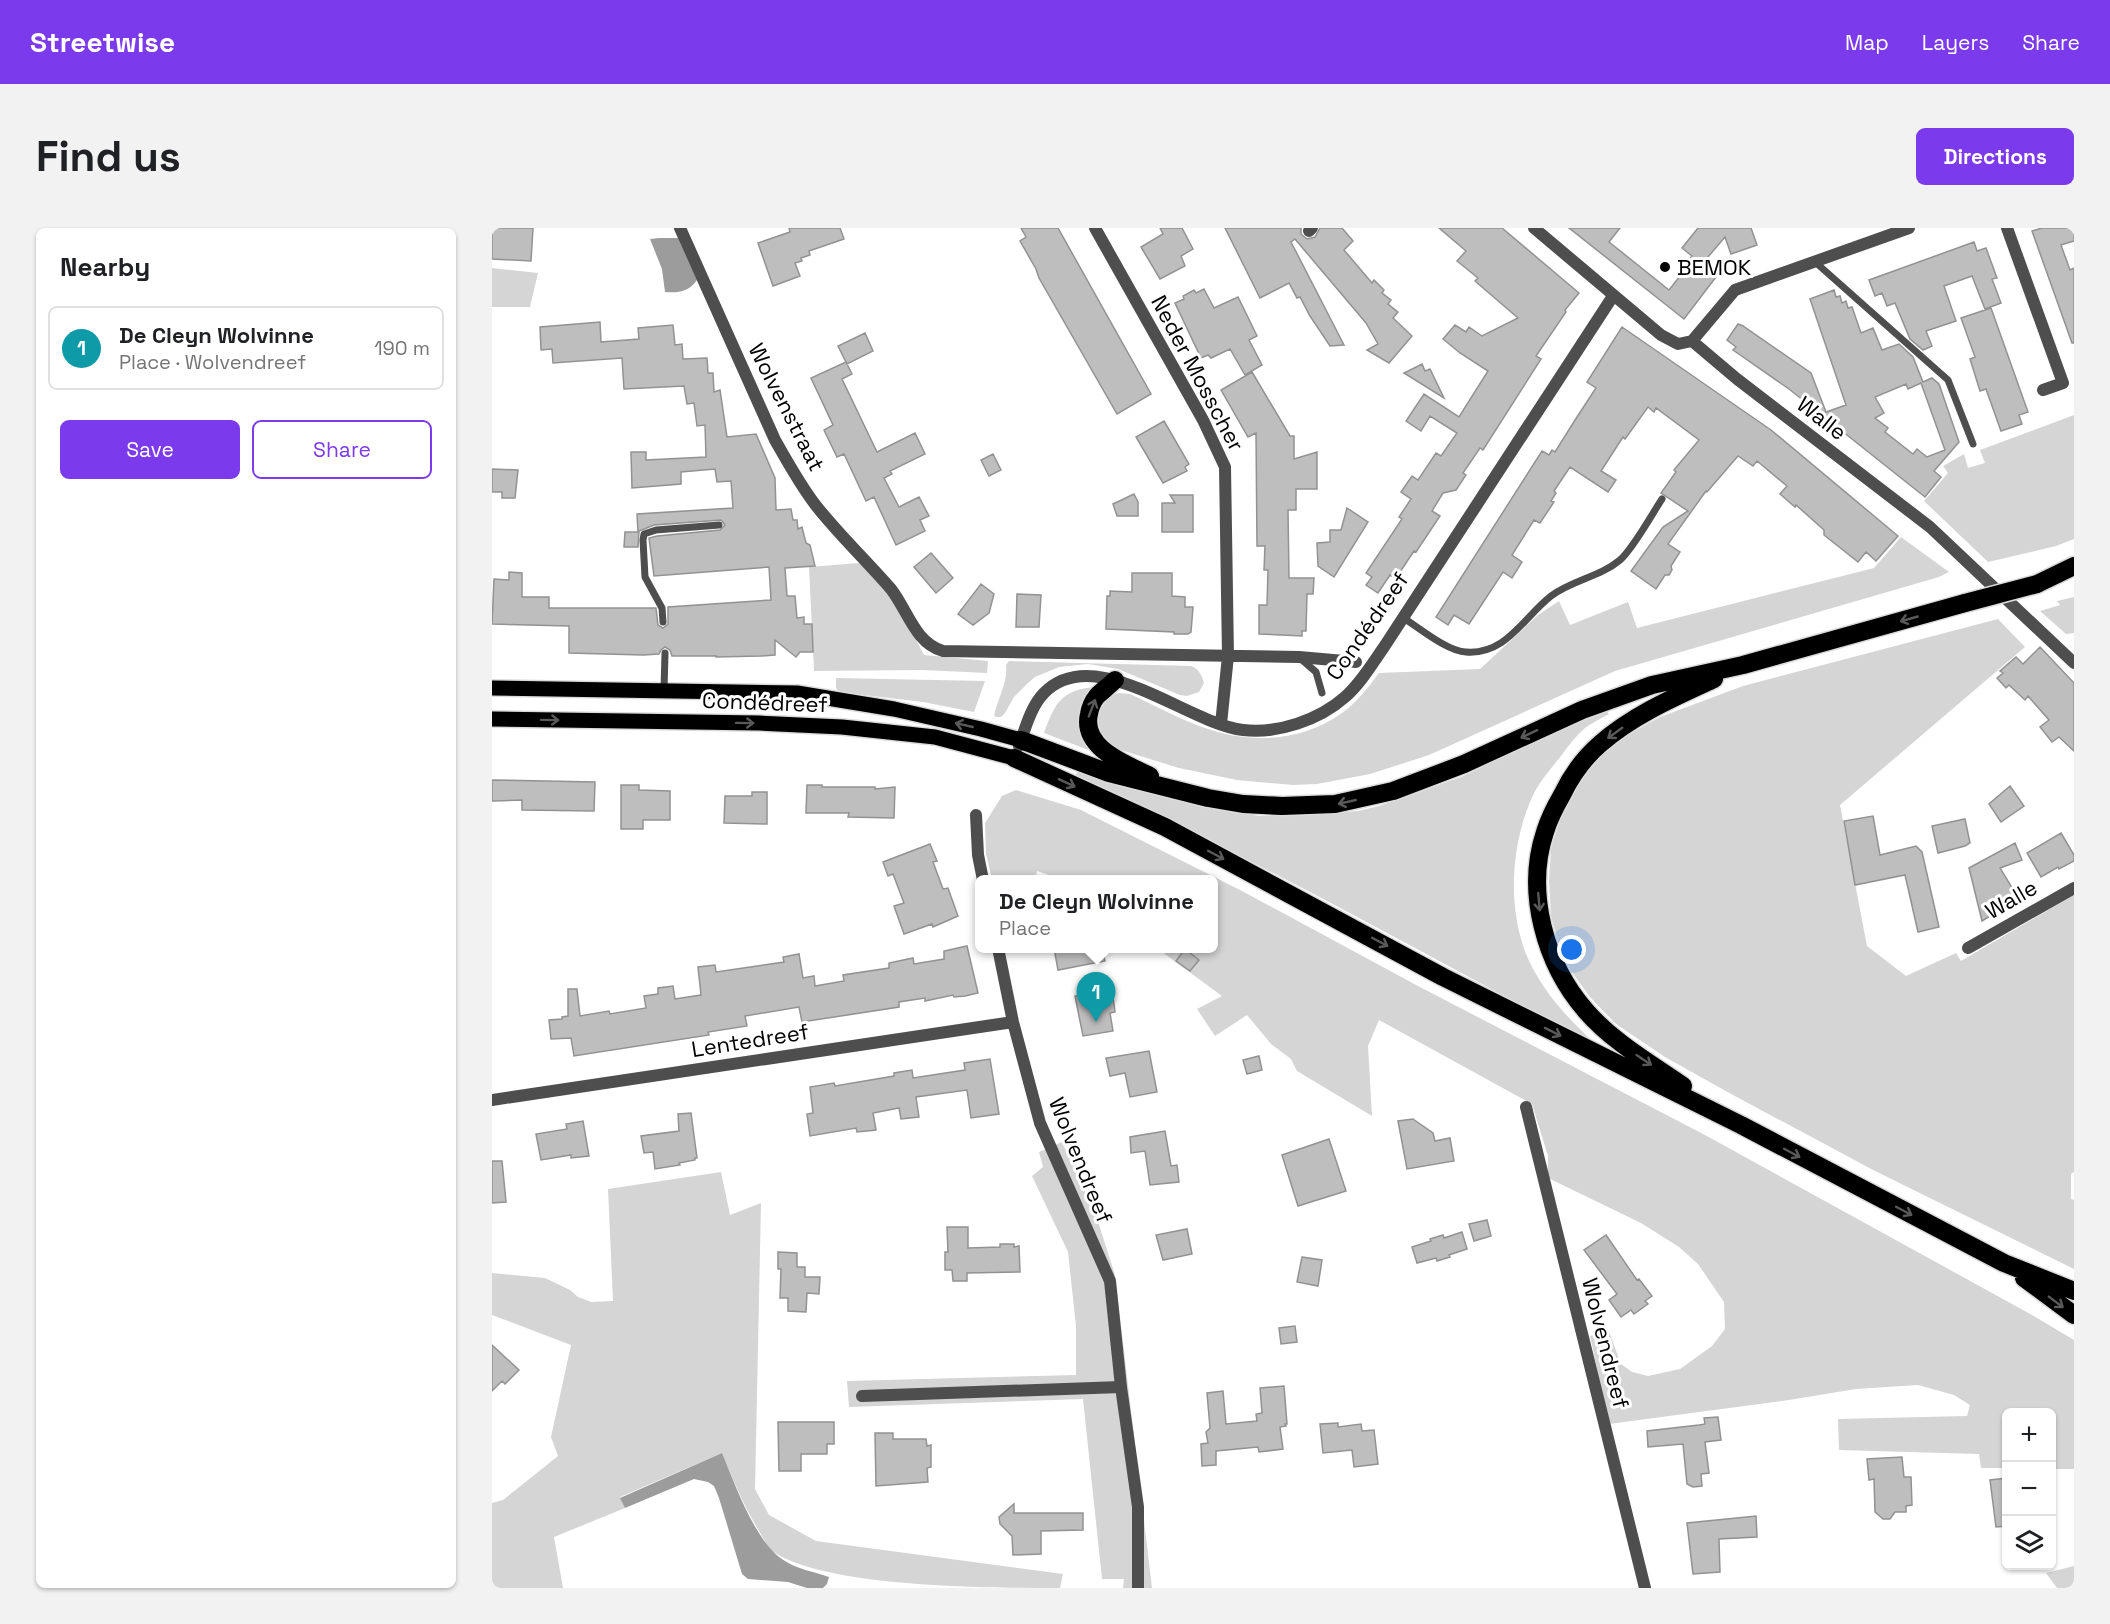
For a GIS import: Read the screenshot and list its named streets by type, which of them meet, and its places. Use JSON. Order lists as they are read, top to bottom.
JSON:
{
  "streets": {
    "main road": ["Condédreef"],
    "street": [
      "Neder Mosscher",
      "Wolvenstraat",
      "Walle",
      "Lentedreef",
      "Wolvendreef"
    ]
  },
  "crossings": [
    ["Neder Mosscher", "Condédreef"],
    ["Wolvenstraat", "Condédreef"],
    ["Lentedreef", "Wolvendreef"]
  ],
  "places": ["BEMOK"],
  "page": {
    "header": "Streetwise",
    "nav": ["Map", "Layers", "Share"],
    "buttons": [
      "Directions",
      ["Save", "Share"]
    ],
    "title": "Find us",
    "heading": "Nearby",
    "list": [
      {
        "mark": "1",
        "name": "De Cleyn Wolvinne",
        "note": "Place · Wolvendreef",
        "value": "190 m"
      }
    ],
    "popup": ["De Cleyn Wolvinne", "Place"],
    "pins": "1",
    "map_buttons": ["+", "−"]
  }
}
